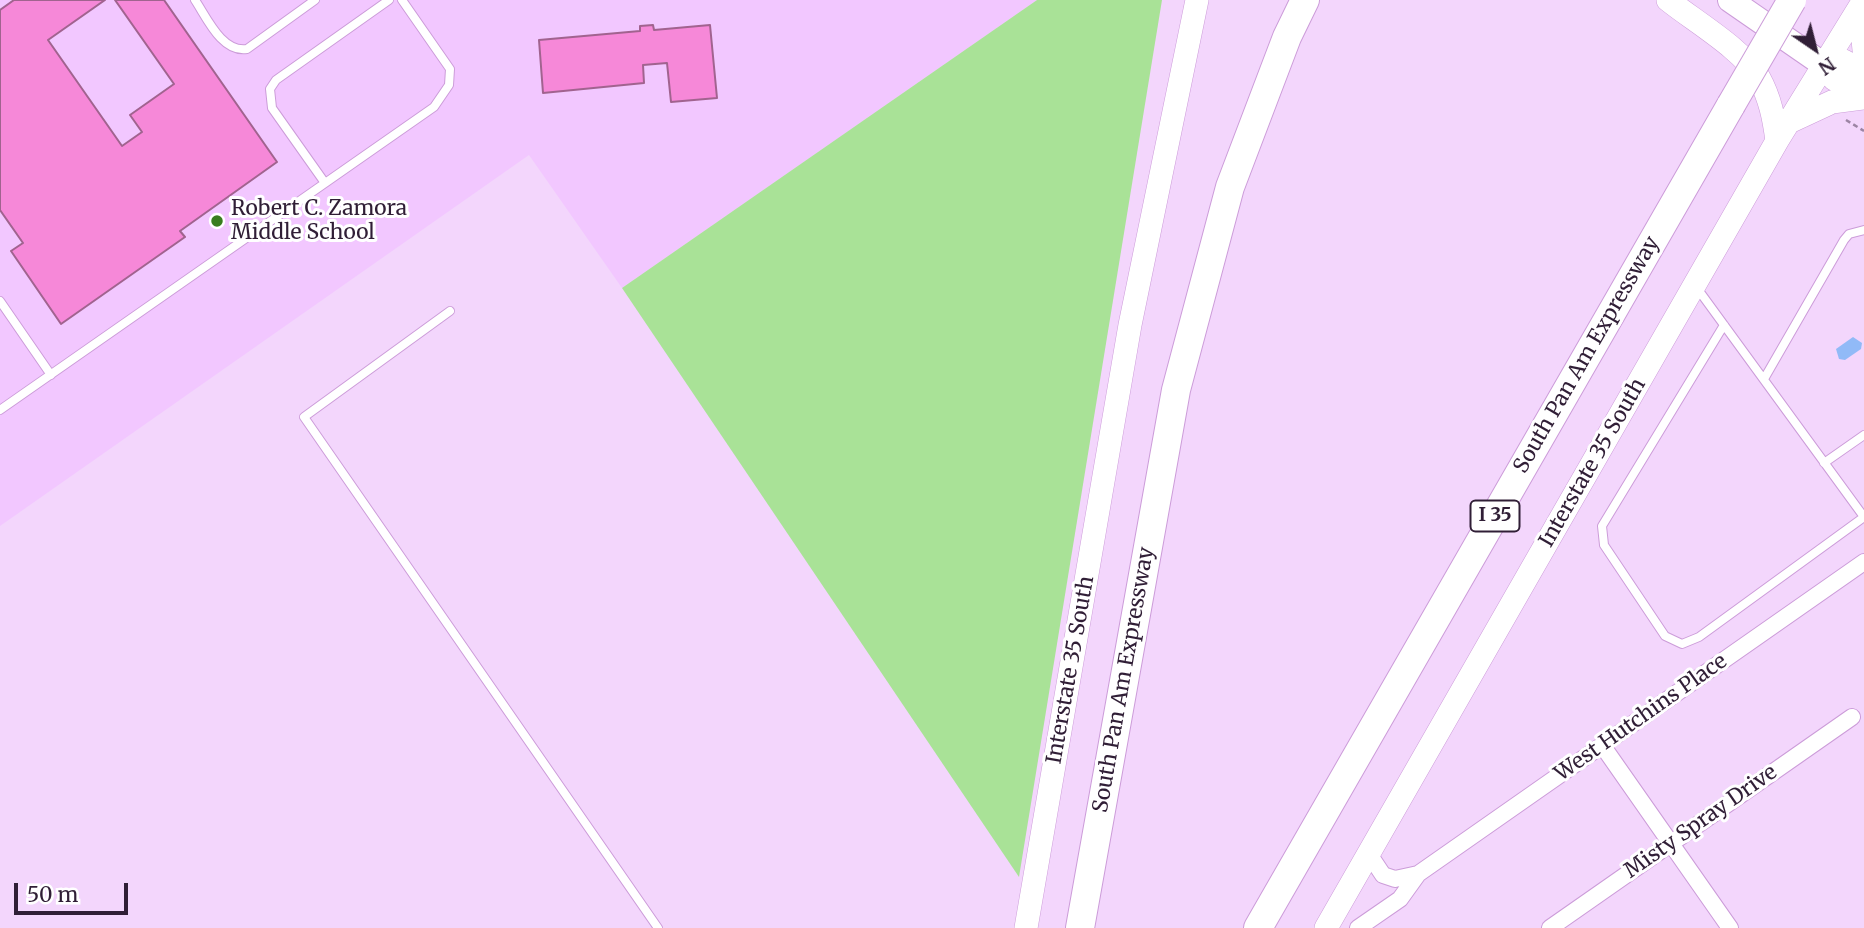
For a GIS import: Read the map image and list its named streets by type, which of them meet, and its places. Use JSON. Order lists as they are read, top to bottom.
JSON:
{
  "streets": {
    "highway": ["South Pan Am Expressway", "I 35"],
    "main road": ["Interstate 35 South"],
    "street": ["West Hutchins Place", "Misty Spray Drive"]
  },
  "places": ["Robert C. Zamora Middle School"],
  "scale_bar": "50 m",
  "north": "bottom right"
}
